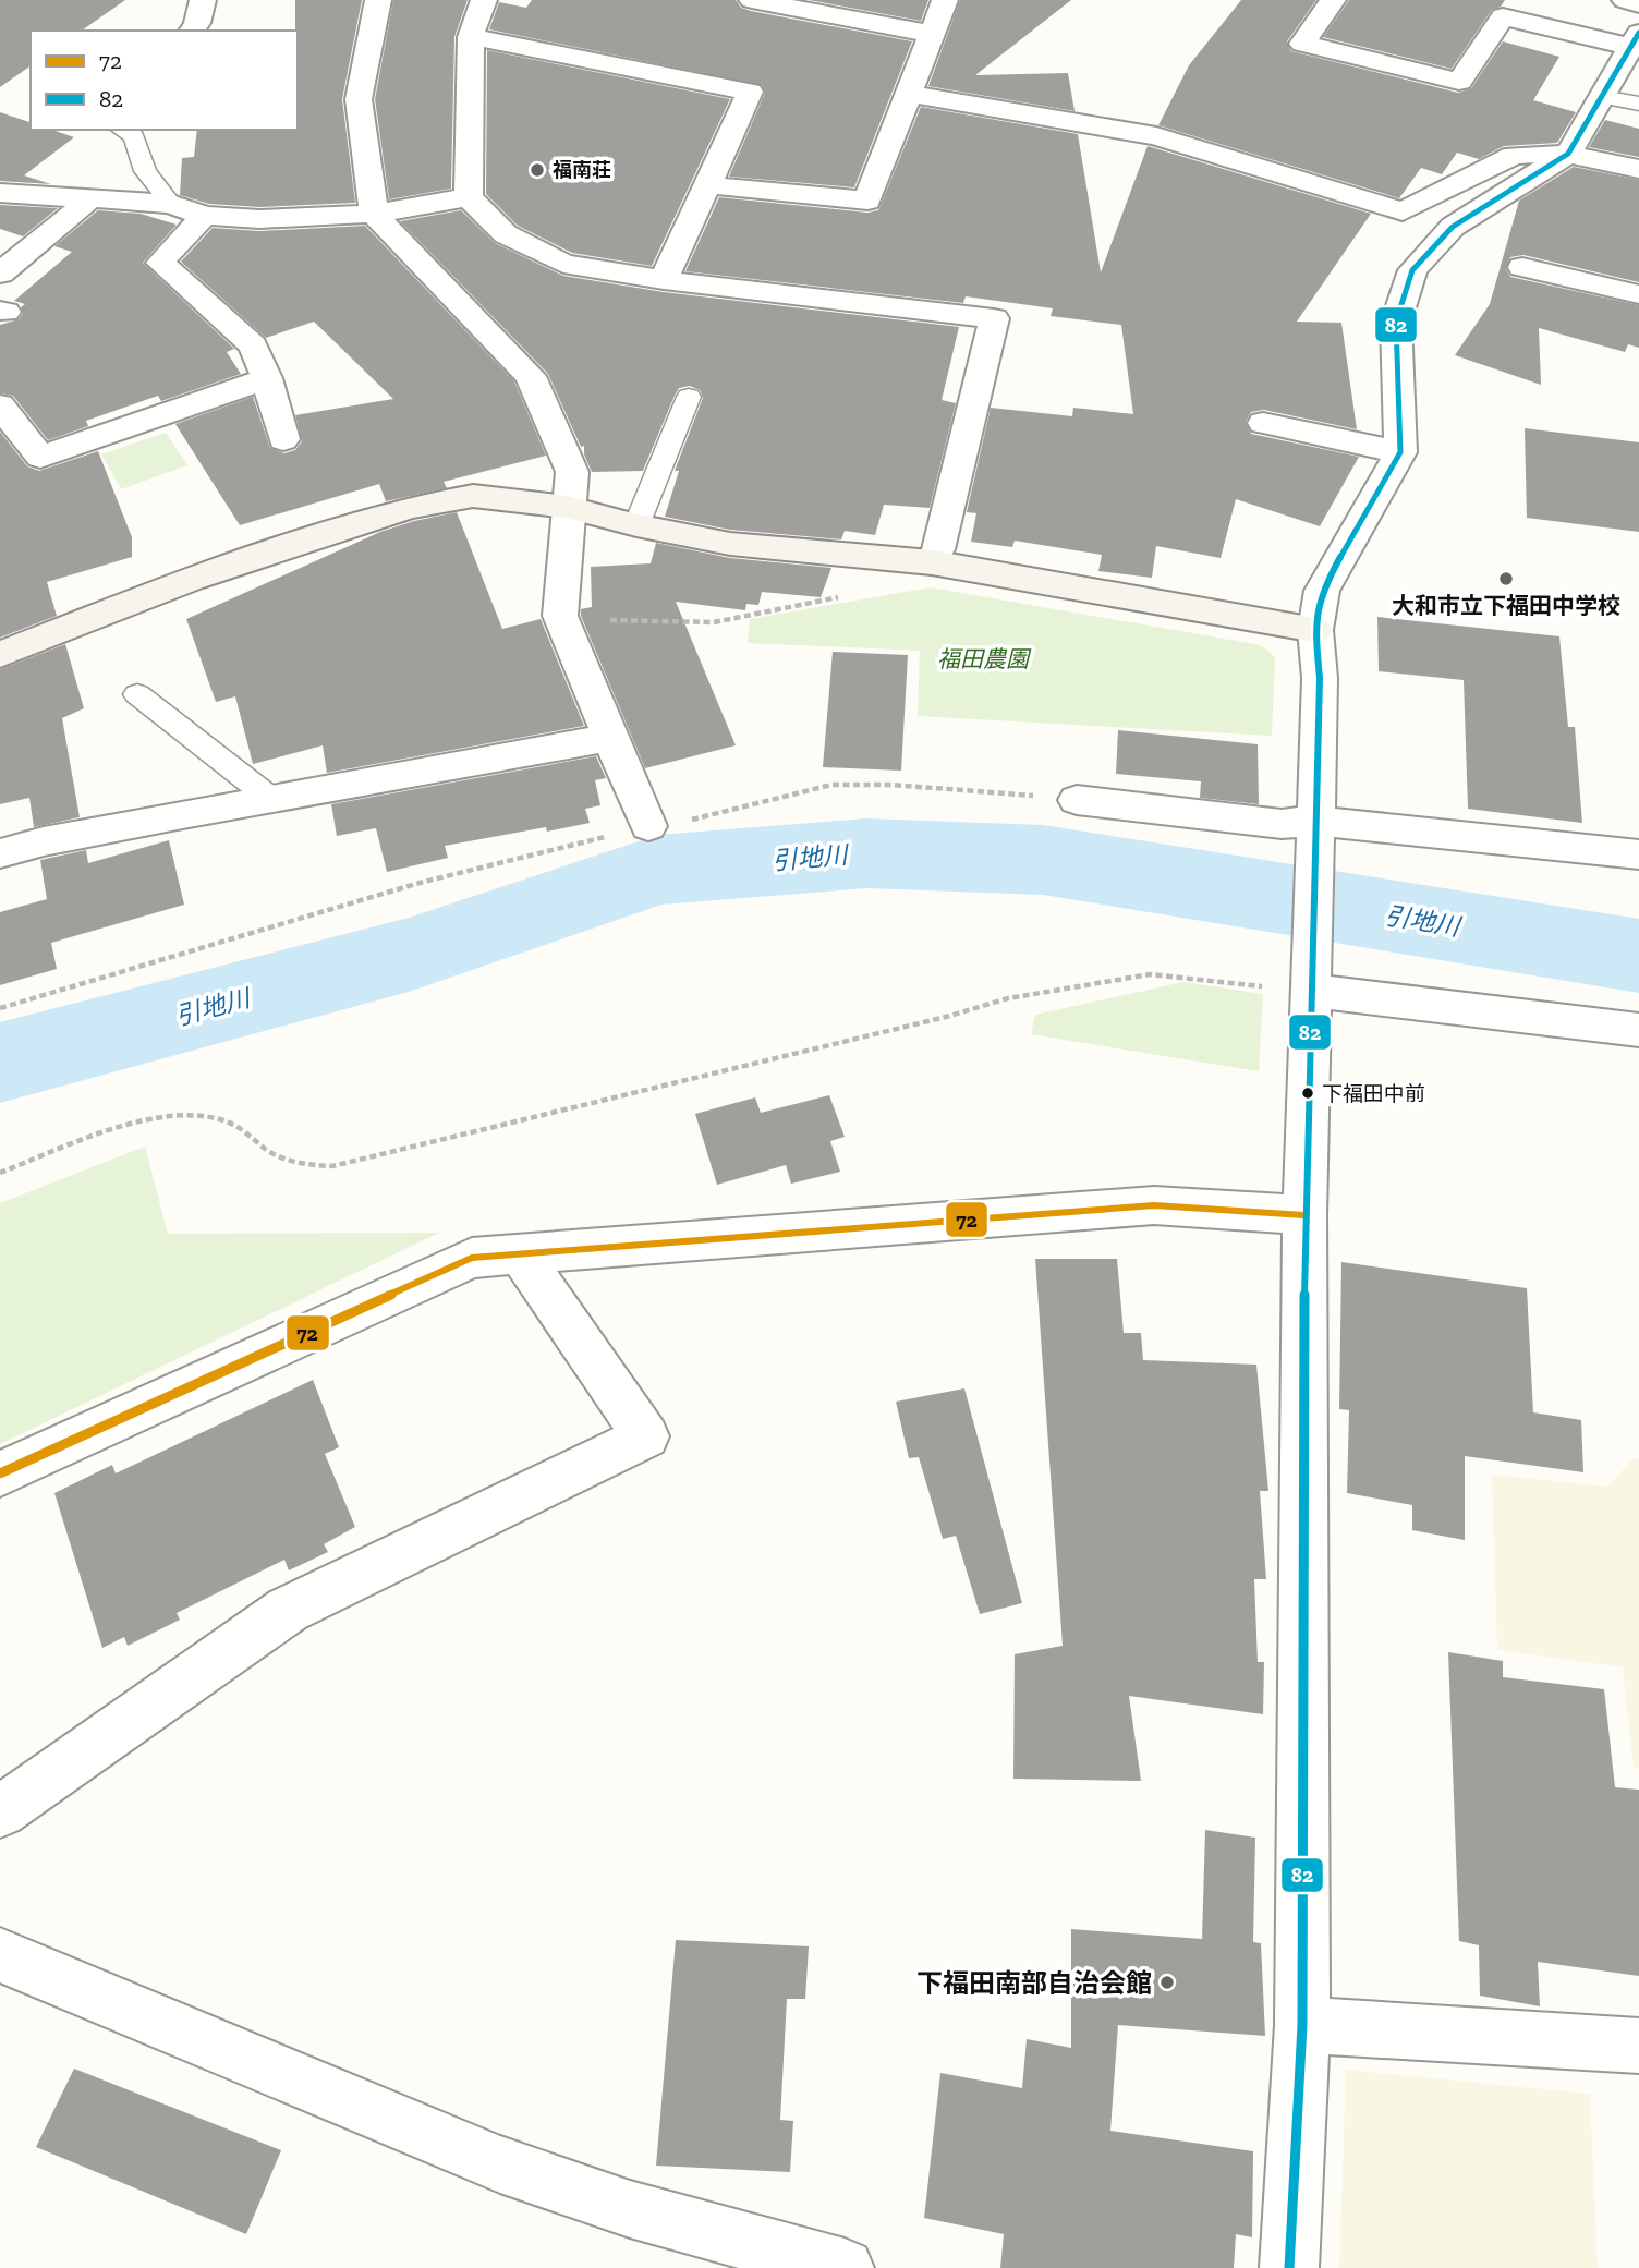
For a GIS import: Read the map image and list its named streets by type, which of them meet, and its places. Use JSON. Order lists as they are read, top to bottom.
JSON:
{
  "water": ["引地川"],
  "parks": ["福田農園"],
  "places": [
    "福南荘",
    "大和市立下福田中学校",
    "下福田中前",
    "下福田南部自治会館"
  ],
  "lines": ["transit line 82", "transit line 72"],
  "legend": ["72", "82"]
}
